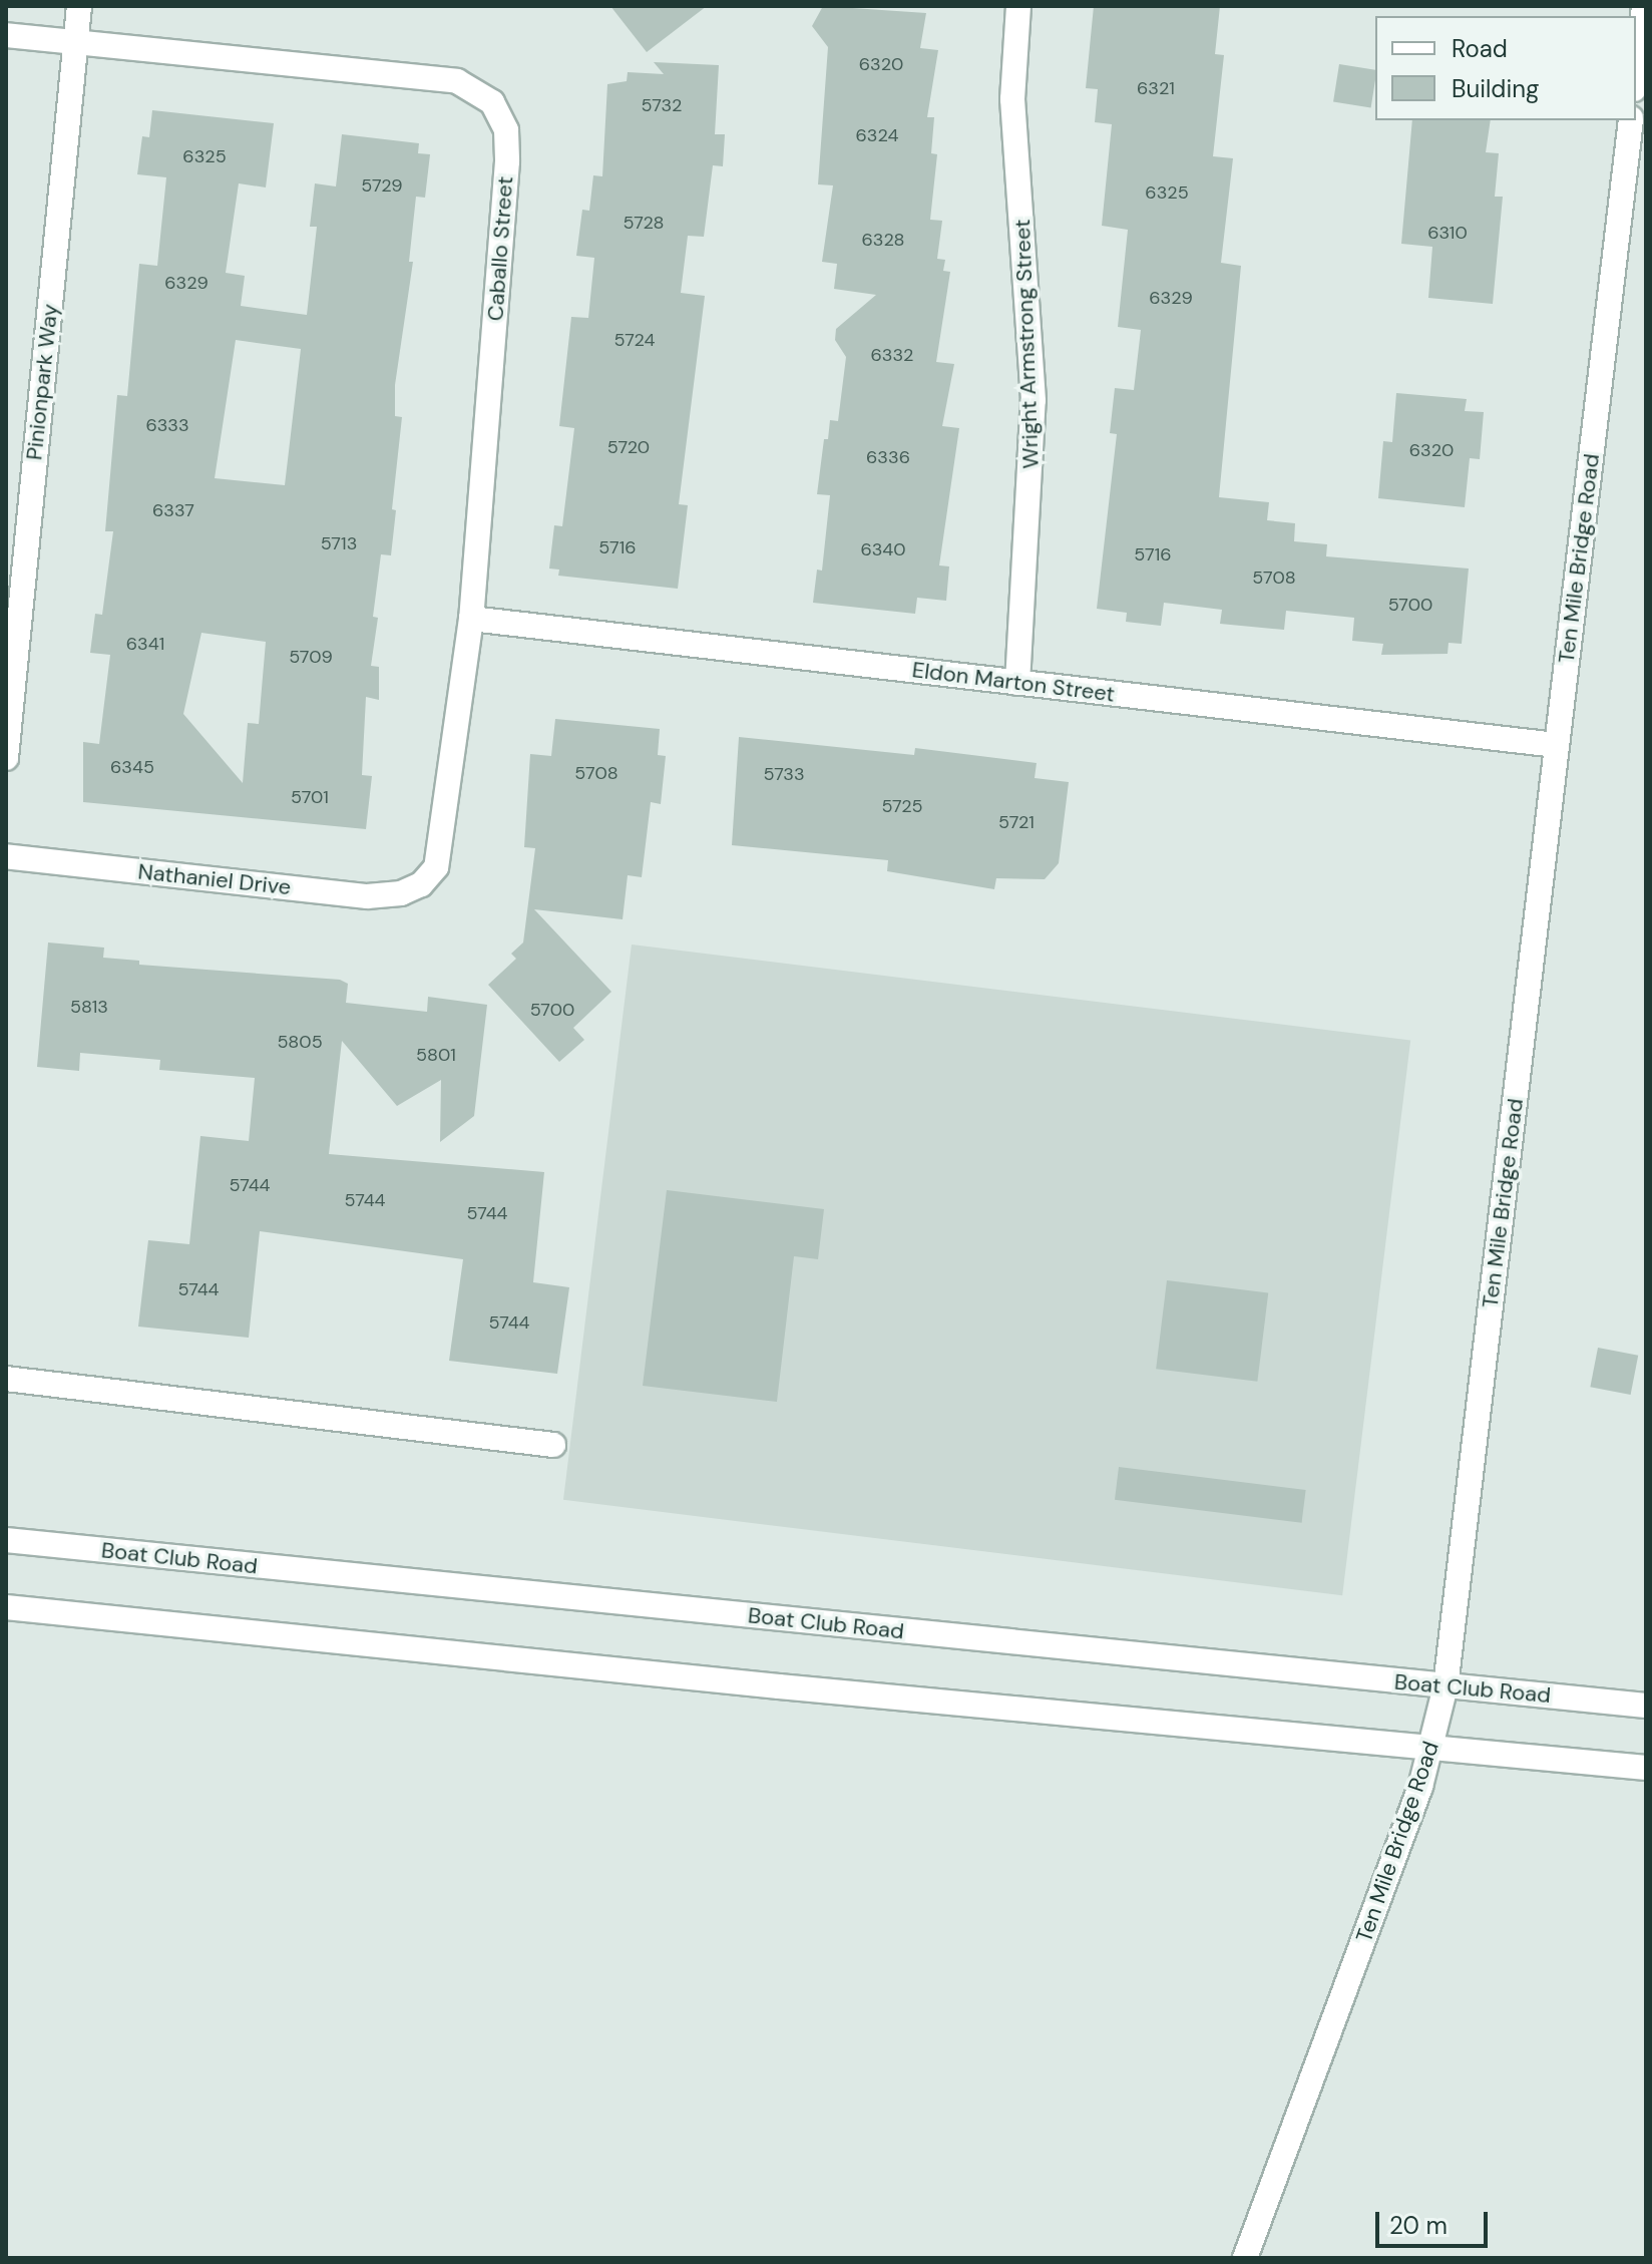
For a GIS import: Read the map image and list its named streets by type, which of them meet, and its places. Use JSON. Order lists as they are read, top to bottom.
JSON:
{
  "streets": {
    "street": [
      "Caballo Street",
      "Wright Armstrong Street",
      "Pinionpark Way",
      "Ten Mile Bridge Road",
      "Eldon Marton Street",
      "Nathaniel Drive",
      "Boat Club Road"
    ]
  },
  "crossings": [
    ["Caballo Street", "Pinionpark Way"],
    ["Caballo Street", "Eldon Marton Street"],
    ["Caballo Street", "Nathaniel Drive"],
    ["Wright Armstrong Street", "Eldon Marton Street"],
    ["Ten Mile Bridge Road", "Eldon Marton Street"],
    ["Ten Mile Bridge Road", "Boat Club Road"]
  ],
  "house_numbers": [
    "6320",
    "6321",
    "5732",
    "6324",
    "6325",
    "5729",
    "6325",
    "5728",
    "6310",
    "6328",
    "6329",
    "6329",
    "5724",
    "6332",
    "6333",
    "5720",
    "6320",
    "6336",
    "6337",
    "5713",
    "5716",
    "6340",
    "5716",
    "5708",
    "5700",
    "6341",
    "5709",
    "6345",
    "5708",
    "5733",
    "5701",
    "5725",
    "5721",
    "5813",
    "5700",
    "5805",
    "5801",
    "5744",
    "5744",
    "5744",
    "5744",
    "5744"
  ],
  "legend": ["Road", "Building"],
  "scale_bar": "20 m"
}
